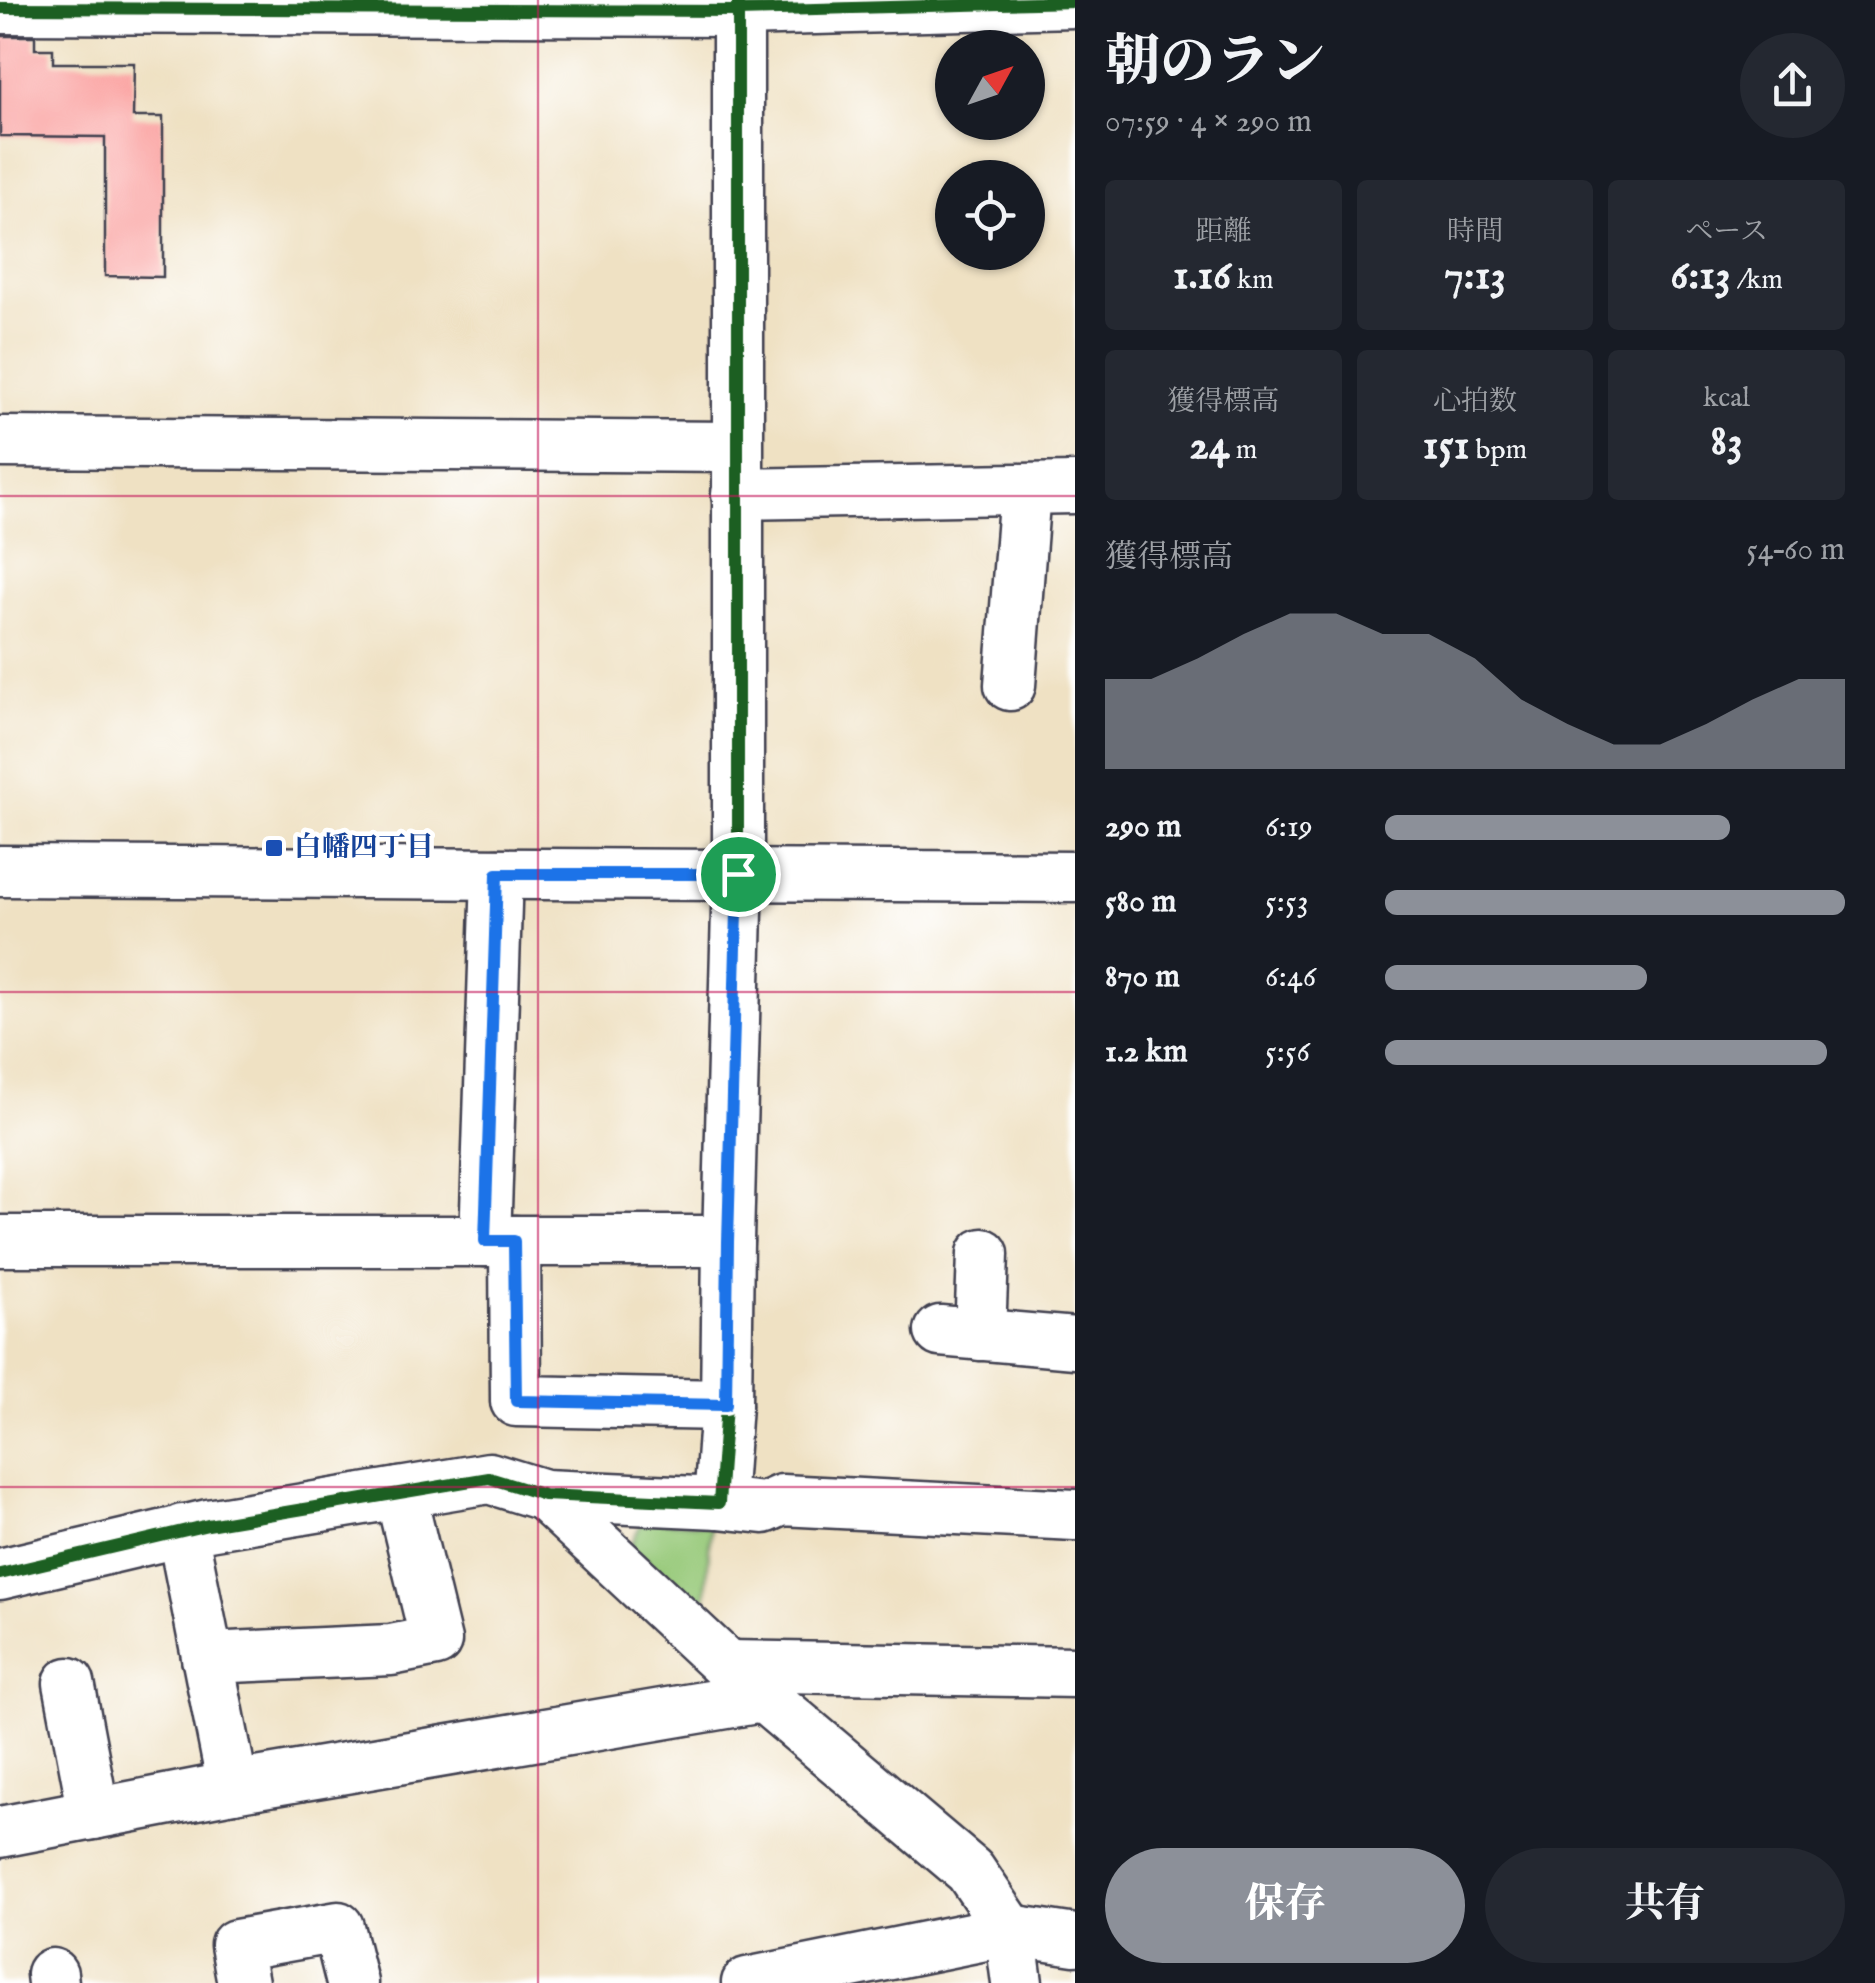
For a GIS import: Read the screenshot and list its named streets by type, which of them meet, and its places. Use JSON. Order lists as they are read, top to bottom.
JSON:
{
  "places": {
    "transit": ["白幡四丁目"]
  },
  "north": "top right",
  "page": {
    "heading": ["朝のラン", "07:59 · 4 × 290 m"],
    "stats": [
      ["距離", "1.16 km"],
      ["時間", "7:13"],
      ["ペース", "6:13 /km"],
      ["獲得標高", "24 m"],
      ["心拍数", "151 bpm"],
      ["kcal", "83"]
    ],
    "chart": ["獲得標高", "54–60 m"],
    "list": [
      {
        "name": "290 m",
        "note": "6:19"
      },
      {
        "name": "580 m",
        "note": "5:53"
      },
      {
        "name": "870 m",
        "note": "6:46"
      },
      {
        "name": "1.2 km",
        "note": "5:56"
      }
    ],
    "buttons": ["保存", "共有"]
  }
}
